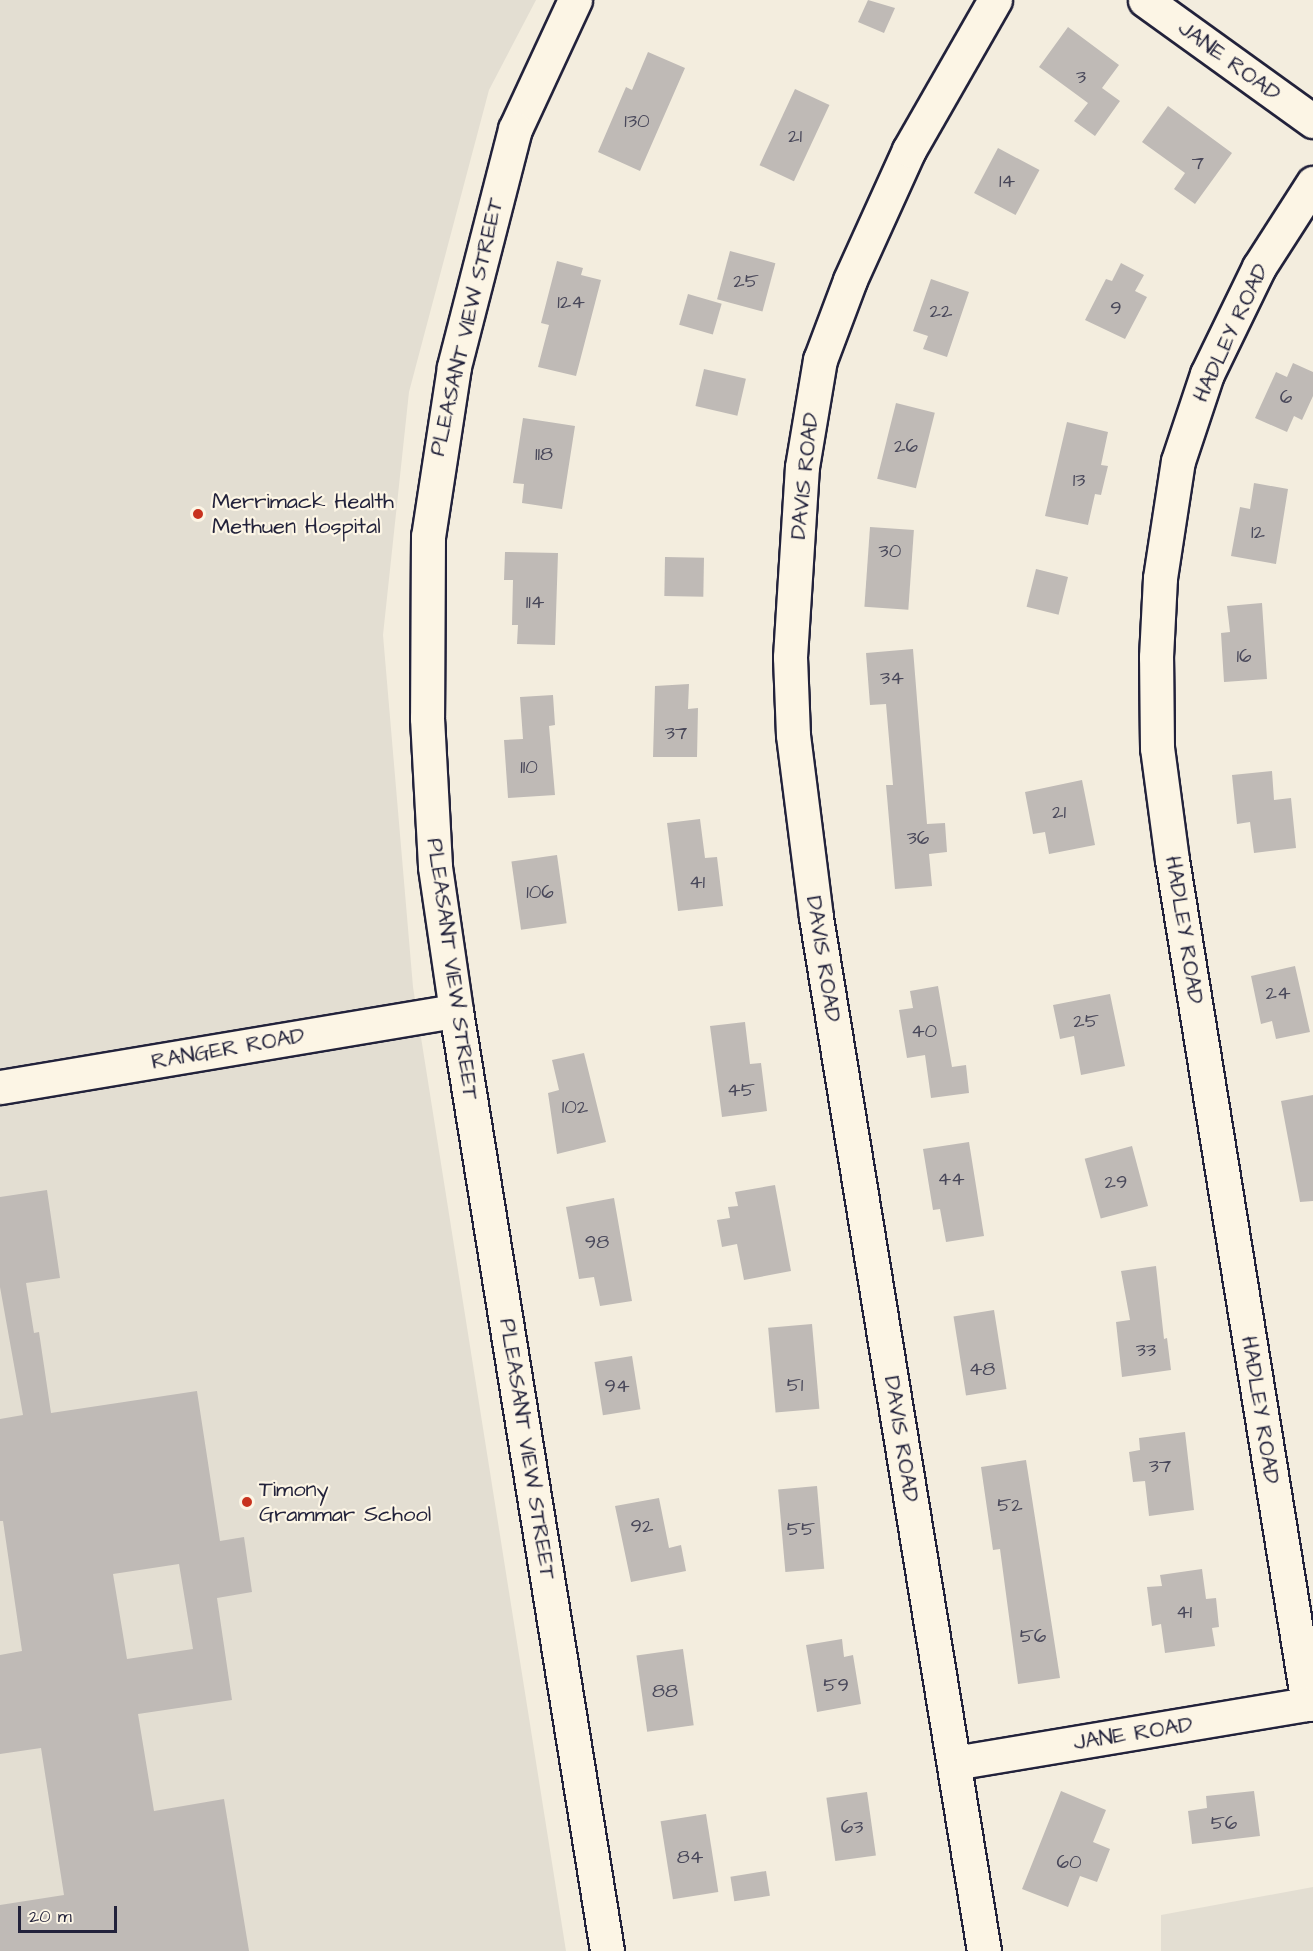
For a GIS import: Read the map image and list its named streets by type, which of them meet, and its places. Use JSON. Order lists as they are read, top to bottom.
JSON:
{
  "streets": {
    "street": [
      "JANE ROAD",
      "PLEASANT VIEW STREET",
      "HADLEY ROAD",
      "DAVIS ROAD",
      "RANGER ROAD"
    ]
  },
  "crossings": [
    ["JANE ROAD", "HADLEY ROAD"],
    ["JANE ROAD", "DAVIS ROAD"],
    ["PLEASANT VIEW STREET", "RANGER ROAD"]
  ],
  "places": ["Merrimack Health Methuen Hospital", "Timony Grammar School"],
  "house_numbers": [
    "3",
    "130",
    "21",
    "7",
    "14",
    "25",
    "124",
    "9",
    "22",
    "6",
    "26",
    "118",
    "13",
    "12",
    "30",
    "114",
    "16",
    "34",
    "37",
    "110",
    "21",
    "36",
    "41",
    "106",
    "24",
    "25",
    "40",
    "45",
    "102",
    "44",
    "29",
    "98",
    "33",
    "48",
    "51",
    "94",
    "37",
    "52",
    "92",
    "55",
    "41",
    "56",
    "59",
    "88",
    "56",
    "63",
    "84",
    "60"
  ],
  "scale_bar": "20 m"
}
